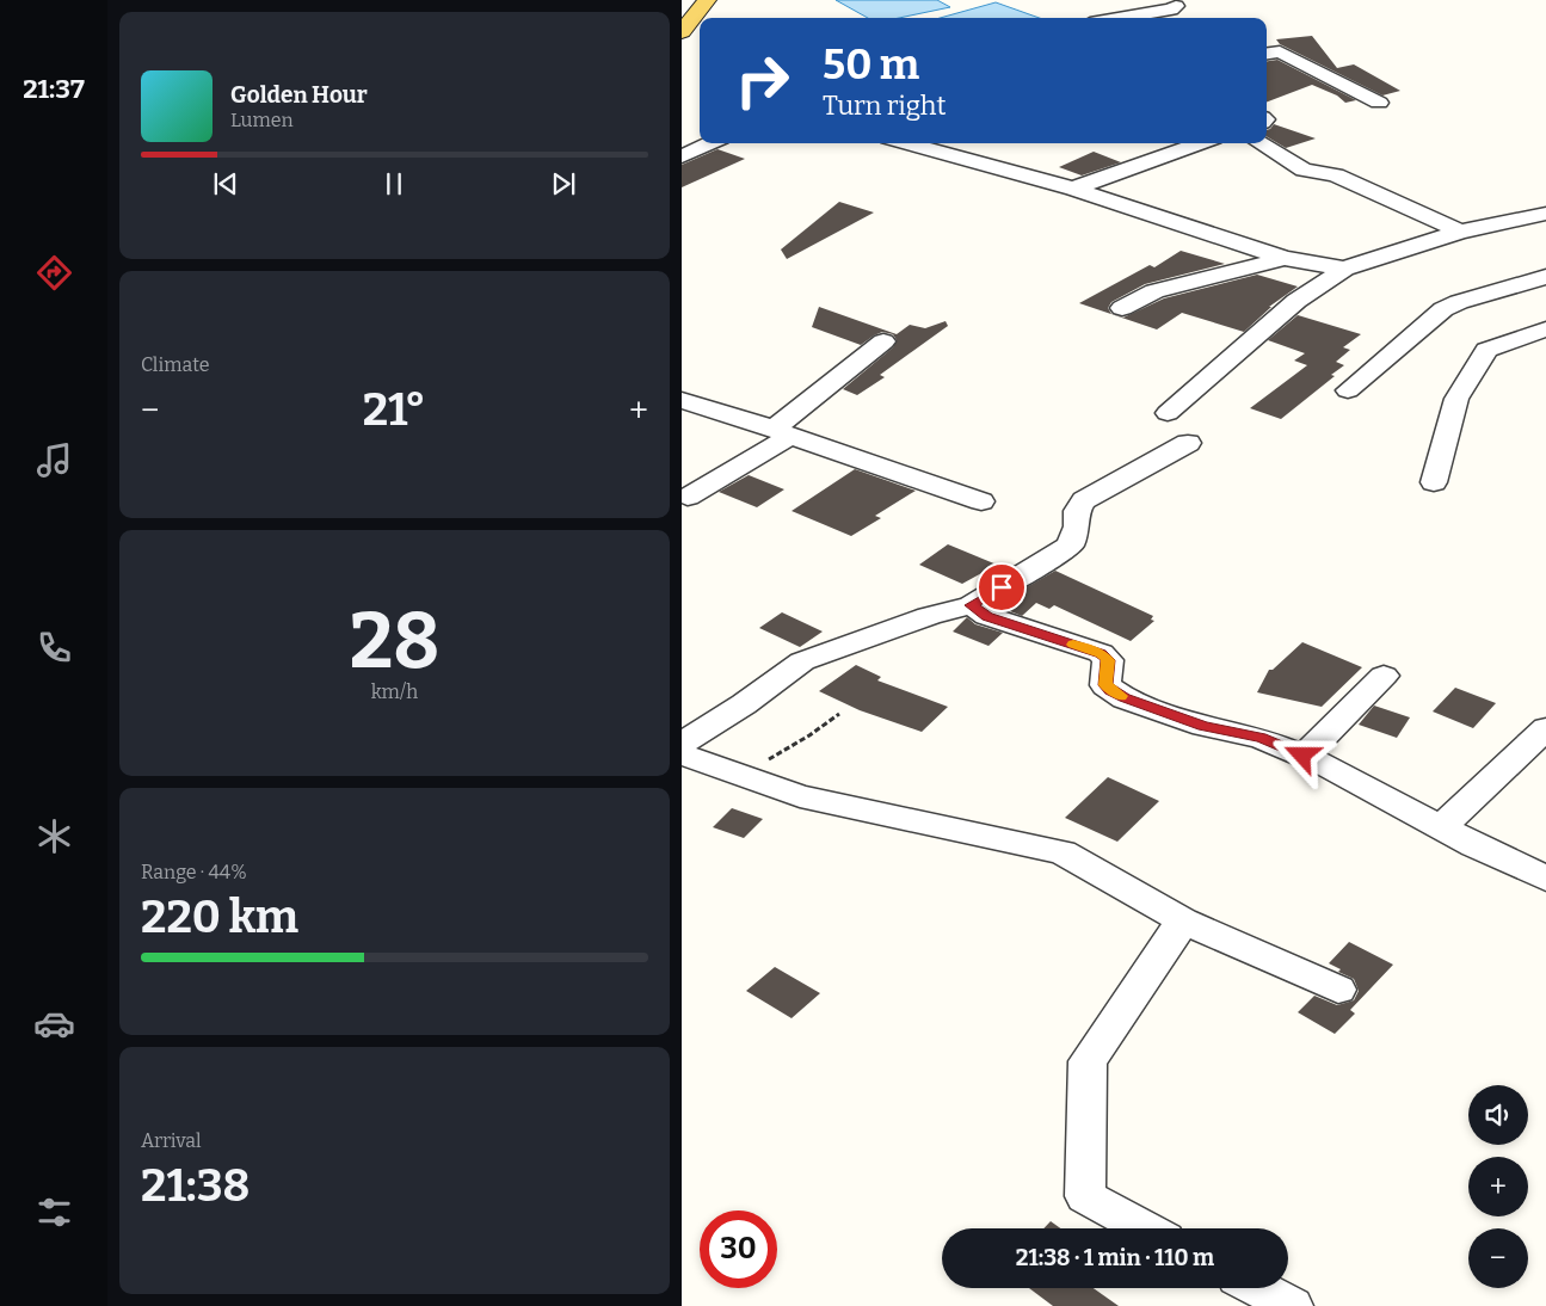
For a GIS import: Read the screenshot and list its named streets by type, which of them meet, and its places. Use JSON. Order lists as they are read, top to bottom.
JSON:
{
  "page": {
    "tabs": "21:37",
    "turn": ["50 m", "Turn right"],
    "song": ["Golden Hour", "Lumen"],
    "tile": [
      "Climate",
      ["28", "km/h"],
      ["Range · 44%", "220 km"],
      ["Arrival", "21:38"]
    ],
    "heat": ["−", "21°", "+"],
    "map_buttons": ["+", "−"],
    "limit": "30",
    "trip": "21:38 · 1 min · 110 m"
  }
}
